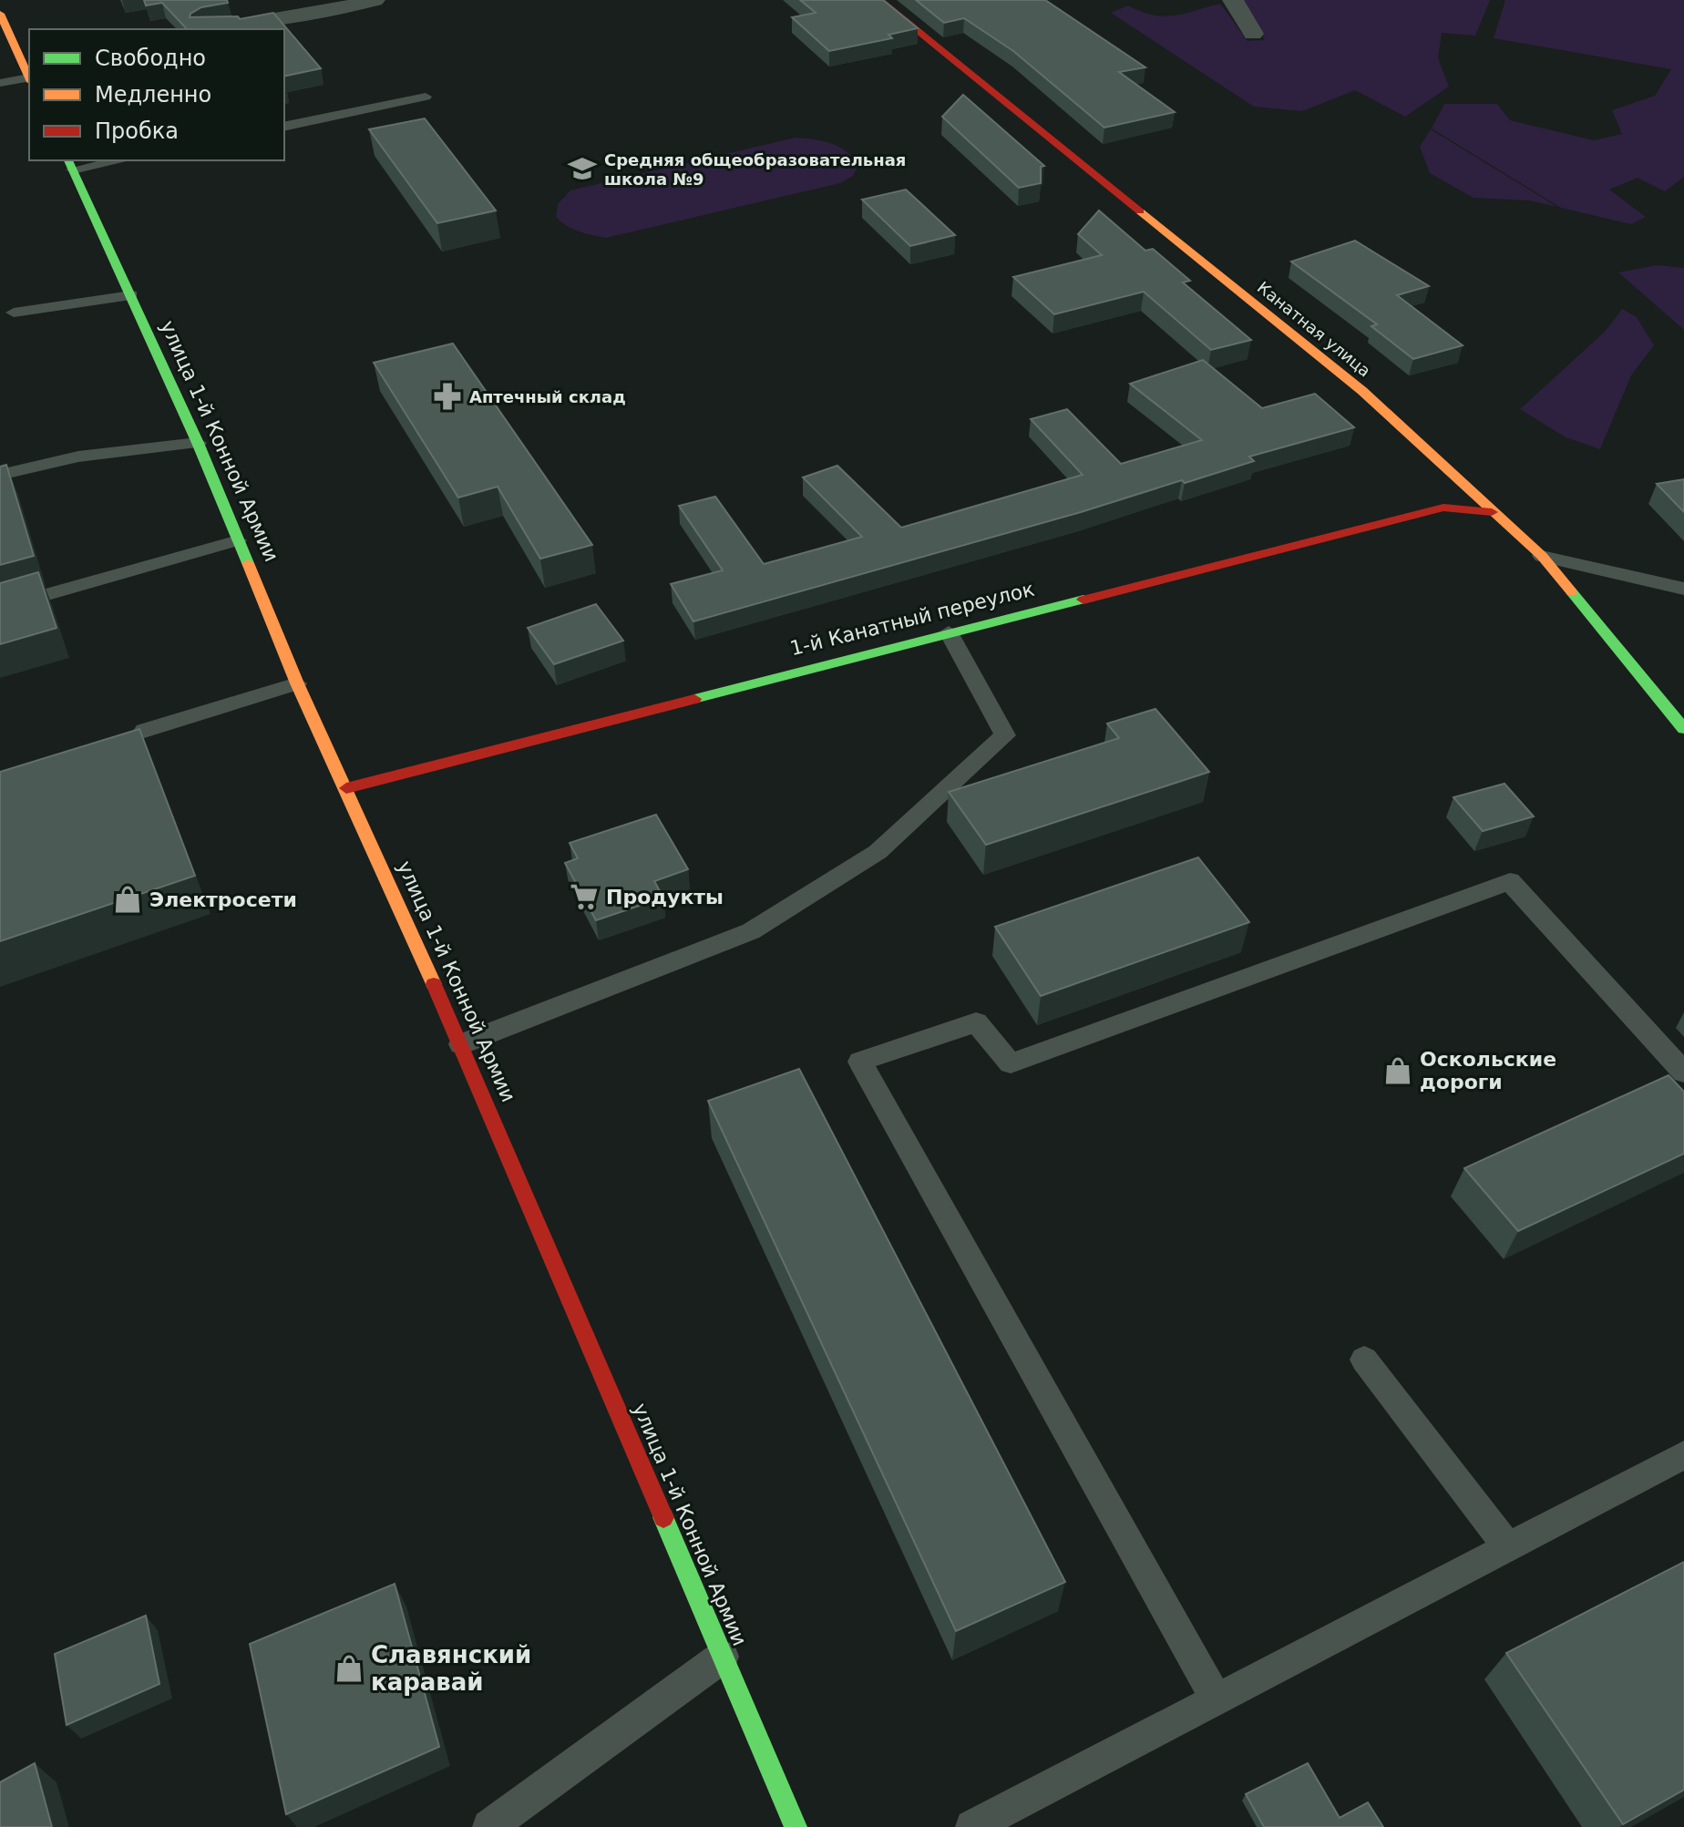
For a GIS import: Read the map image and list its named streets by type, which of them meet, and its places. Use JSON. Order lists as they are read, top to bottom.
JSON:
{
  "streets": {
    "street": ["Канатная улица", "улица 1-й Конной Армии", "1-й Канатный переулок"]
  },
  "crossings": [
    ["Канатная улица", "1-й Канатный переулок"],
    ["улица 1-й Конной Армии", "1-й Канатный переулок"]
  ],
  "places": {
    "school or university": ["Средняя общеобразовательная школа №9"],
    "pharmacy": ["Аптечный склад"],
    "supermarket": ["Продукты"],
    "shop": ["Электросети", "Оскольские дороги", "Славянский каравай"]
  },
  "legend": ["Свободно", "Медленно", "Пробка"]
}
